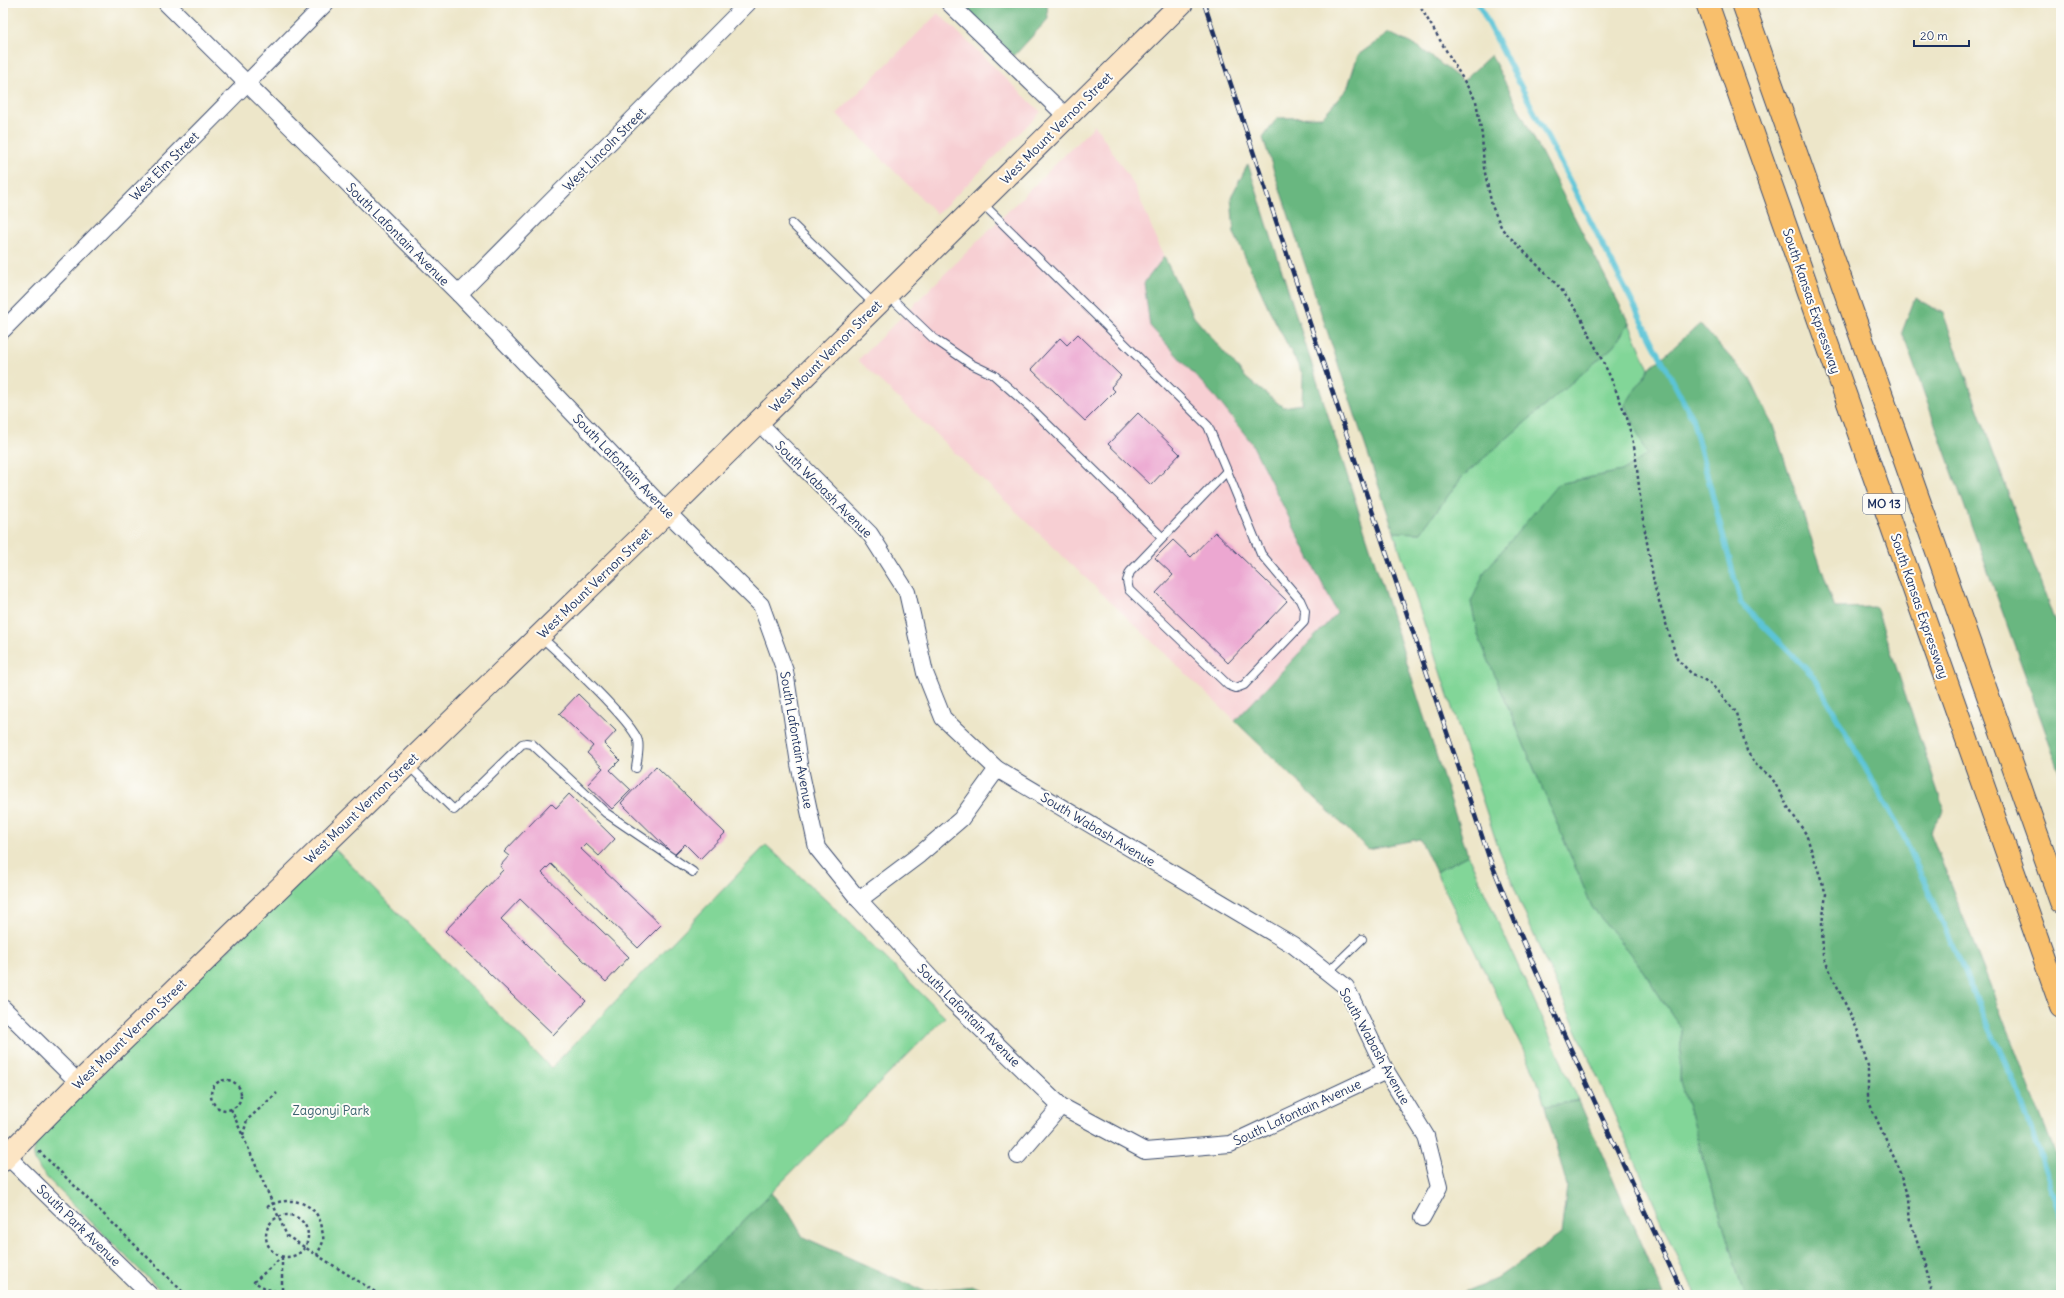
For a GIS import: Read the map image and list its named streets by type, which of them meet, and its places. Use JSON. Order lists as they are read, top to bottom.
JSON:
{
  "streets": {
    "main road": ["South Kansas Expressway", "MO 13"],
    "street": [
      "West Mount Vernon Street",
      "West Lincoln Street",
      "West Elm Street",
      "South Lafontain Avenue",
      "South Wabash Avenue",
      "South Park Avenue"
    ]
  },
  "crossings": [
    ["West Mount Vernon Street", "South Lafontain Avenue"],
    ["West Mount Vernon Street", "South Wabash Avenue"],
    ["West Mount Vernon Street", "South Park Avenue"],
    ["West Lincoln Street", "South Lafontain Avenue"],
    ["West Elm Street", "South Lafontain Avenue"],
    ["South Lafontain Avenue", "South Wabash Avenue"]
  ],
  "parks": ["Zagonyi Park"],
  "scale_bar": "20 m"
}
